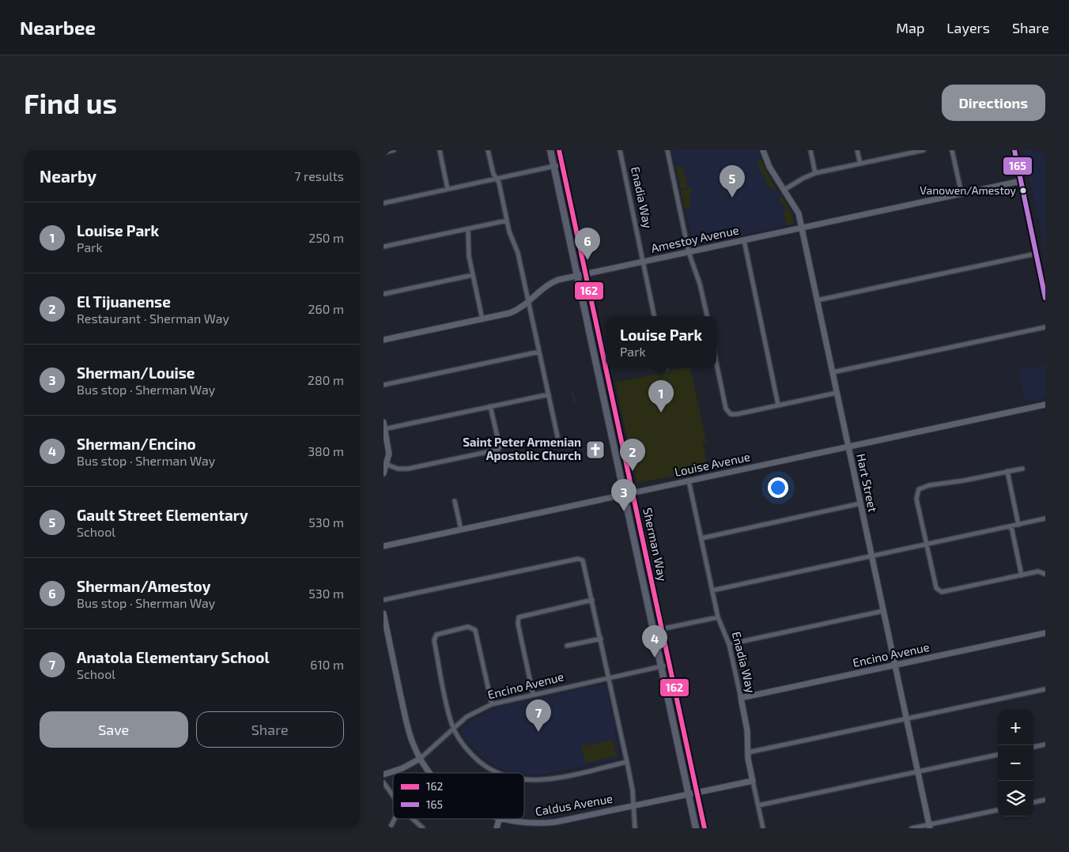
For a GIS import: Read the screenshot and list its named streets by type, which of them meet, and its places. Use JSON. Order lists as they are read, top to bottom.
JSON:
{
  "streets": {
    "main road": ["Sherman Way"],
    "street": [
      "Enadia Way",
      "Amestoy Avenue",
      "Louise Avenue",
      "Hart Street",
      "Encino Avenue",
      "Caldus Avenue"
    ]
  },
  "crossings": [
    ["Enadia Way", "Amestoy Avenue"],
    ["Enadia Way", "Louise Avenue"],
    ["Enadia Way", "Encino Avenue"],
    ["Enadia Way", "Caldus Avenue"],
    ["Amestoy Avenue", "Hart Street"],
    ["Amestoy Avenue", "Sherman Way"],
    ["Louise Avenue", "Hart Street"],
    ["Louise Avenue", "Sherman Way"],
    ["Hart Street", "Encino Avenue"],
    ["Sherman Way", "Encino Avenue"],
    ["Sherman Way", "Caldus Avenue"],
    ["Encino Avenue", "Caldus Avenue"]
  ],
  "places": {
    "other": ["Vanowen/Amestoy"],
    "church": ["Saint Peter Armenian Apostolic Church"]
  },
  "lines": ["transit line 162", "transit line 165"],
  "legend": ["162", "165"],
  "page": {
    "header": "Nearbee",
    "nav": ["Map", "Layers", "Share"],
    "buttons": [
      "Directions",
      ["Save", "Share"]
    ],
    "title": "Find us",
    "heading": ["Nearby", "7 results"],
    "pins": [
      "5",
      "6",
      "1",
      "2",
      "3",
      "4",
      "7"
    ],
    "list": [
      {
        "mark": "1",
        "name": "Louise Park",
        "note": "Park",
        "value": "250 m"
      },
      {
        "mark": "2",
        "name": "El Tijuanense",
        "note": "Restaurant · Sherman Way",
        "value": "260 m"
      },
      {
        "mark": "3",
        "name": "Sherman/Louise",
        "note": "Bus stop · Sherman Way",
        "value": "280 m"
      },
      {
        "mark": "4",
        "name": "Sherman/Encino",
        "note": "Bus stop · Sherman Way",
        "value": "380 m"
      },
      {
        "mark": "5",
        "name": "Gault Street Elementary",
        "note": "School",
        "value": "530 m"
      },
      {
        "mark": "6",
        "name": "Sherman/Amestoy",
        "note": "Bus stop · Sherman Way",
        "value": "530 m"
      },
      {
        "mark": "7",
        "name": "Anatola Elementary School",
        "note": "School",
        "value": "610 m"
      }
    ],
    "popup": ["Louise Park", "Park"],
    "map_buttons": ["+", "−"]
  }
}
